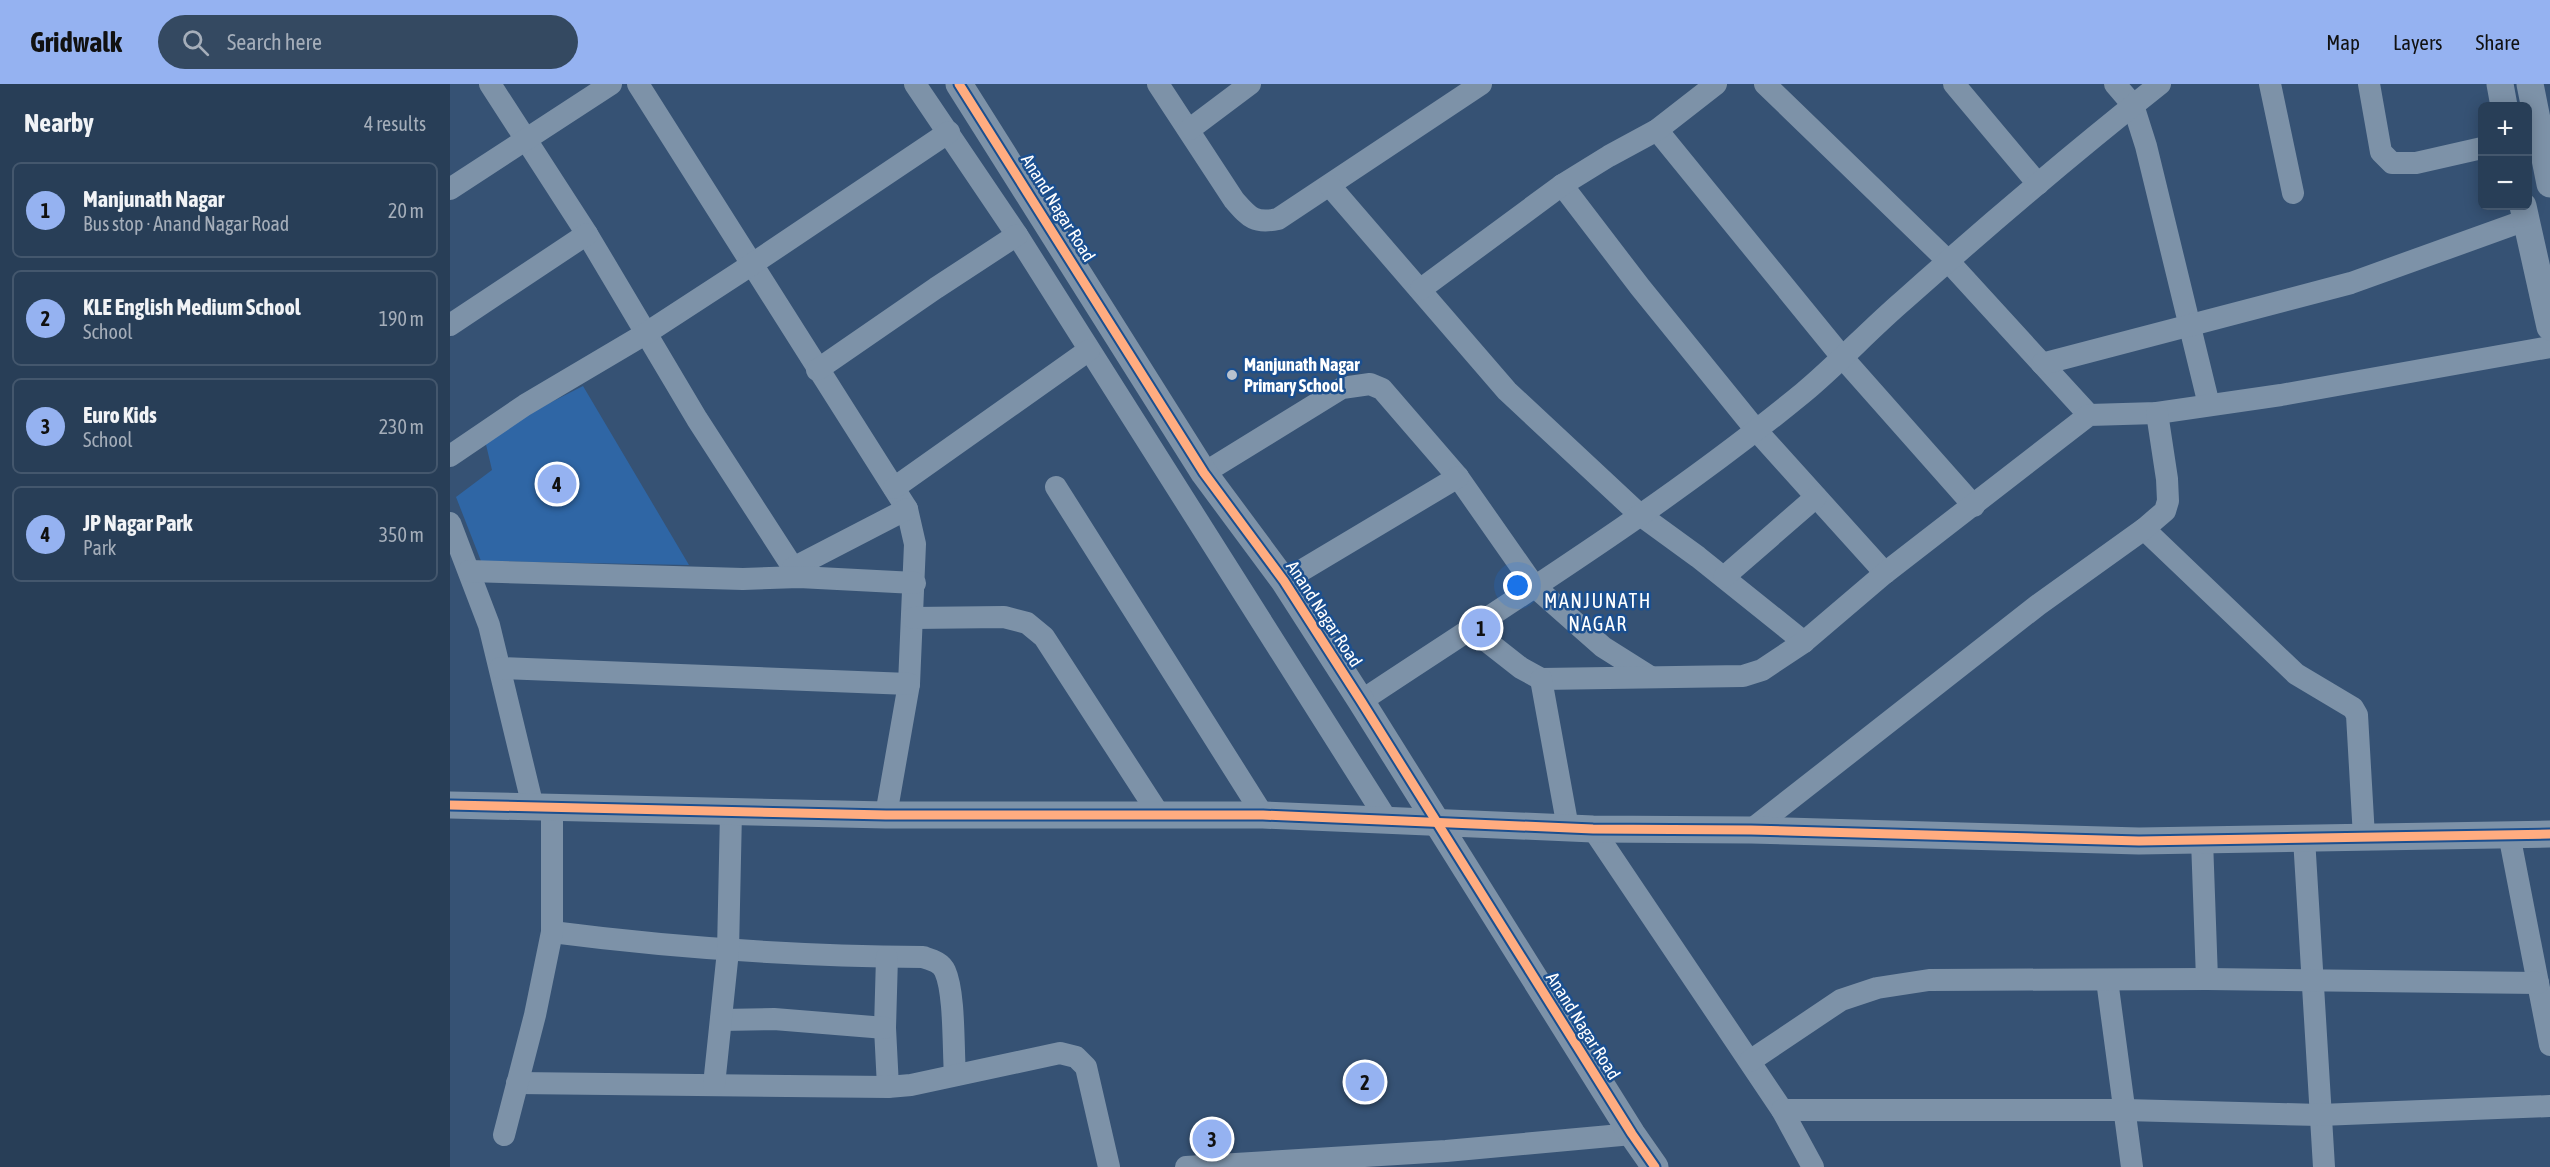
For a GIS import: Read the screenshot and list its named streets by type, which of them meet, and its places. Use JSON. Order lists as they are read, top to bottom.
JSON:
{
  "streets": {
    "street": ["Anand Nagar Road"]
  },
  "districts": ["MANJUNATH NAGAR"],
  "places": ["Manjunath Nagar Primary School"],
  "page": {
    "header": "Gridwalk",
    "search": "Search here",
    "nav": ["Map", "Layers", "Share"],
    "heading": ["Nearby", "4 results"],
    "map_buttons": ["+", "−"],
    "list": [
      {
        "mark": "1",
        "name": "Manjunath Nagar",
        "note": "Bus stop · Anand Nagar Road",
        "value": "20 m"
      },
      {
        "mark": "2",
        "name": "KLE English Medium School",
        "note": "School",
        "value": "190 m"
      },
      {
        "mark": "3",
        "name": "Euro Kids",
        "note": "School",
        "value": "230 m"
      },
      {
        "mark": "4",
        "name": "JP Nagar Park",
        "note": "Park",
        "value": "350 m"
      }
    ],
    "pins": [
      "4",
      "1",
      "2",
      "3"
    ]
  }
}
